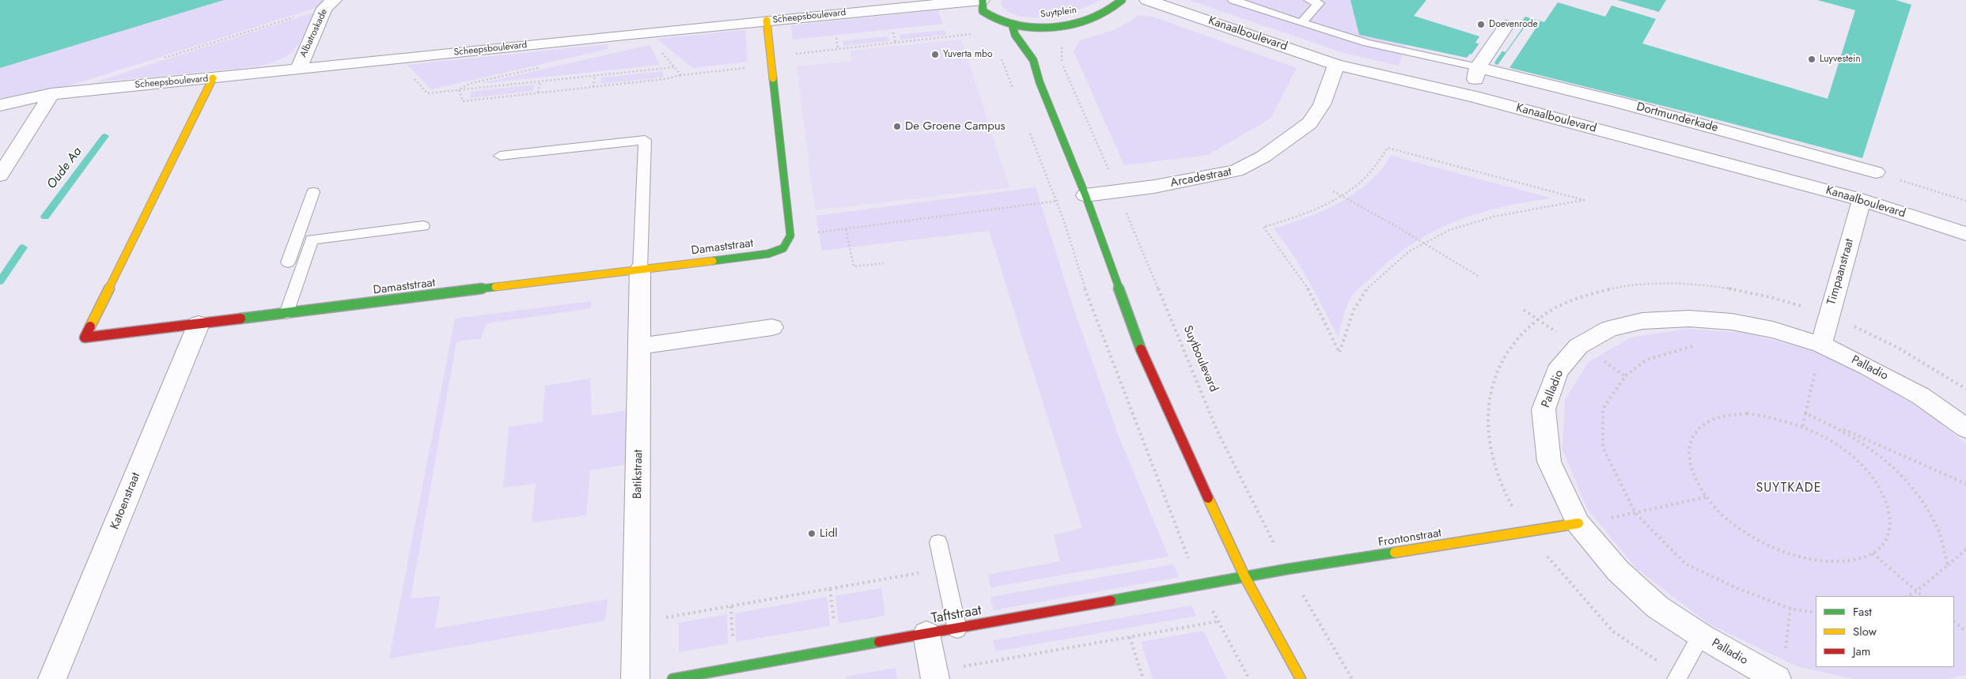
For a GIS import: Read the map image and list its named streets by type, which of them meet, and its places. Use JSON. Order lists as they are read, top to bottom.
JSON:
{
  "streets": {
    "street": [
      "Suytplein",
      "Scheepsboulevard",
      "Albatroskade",
      "Kanaalboulevard",
      "Dortmunderkade",
      "Arcadestraat",
      "Damaststraat",
      "Timpaanstraat",
      "Palladio",
      "Batikstraat",
      "Katoenstraat",
      "Frontonstraat",
      "Taftstraat"
    ],
    "path": ["Suytboulevard"]
  },
  "crossings": [
    ["Suytplein", "Scheepsboulevard"],
    ["Scheepsboulevard", "Albatroskade"],
    ["Scheepsboulevard", "Damaststraat"],
    ["Kanaalboulevard", "Arcadestraat"],
    ["Kanaalboulevard", "Timpaanstraat"],
    ["Arcadestraat", "Suytboulevard"],
    ["Damaststraat", "Batikstraat"],
    ["Damaststraat", "Katoenstraat"],
    ["Timpaanstraat", "Palladio"],
    ["Suytboulevard", "Frontonstraat"],
    ["Palladio", "Frontonstraat"],
    ["Frontonstraat", "Taftstraat"]
  ],
  "districts": ["SUYTKADE"],
  "water": ["Oude Aa"],
  "places": [
    "Doevenrode",
    "Yuverta mbo",
    "Luyvestein",
    "De Groene Campus",
    "Lidl"
  ],
  "legend": ["Fast", "Slow", "Jam"]
}
